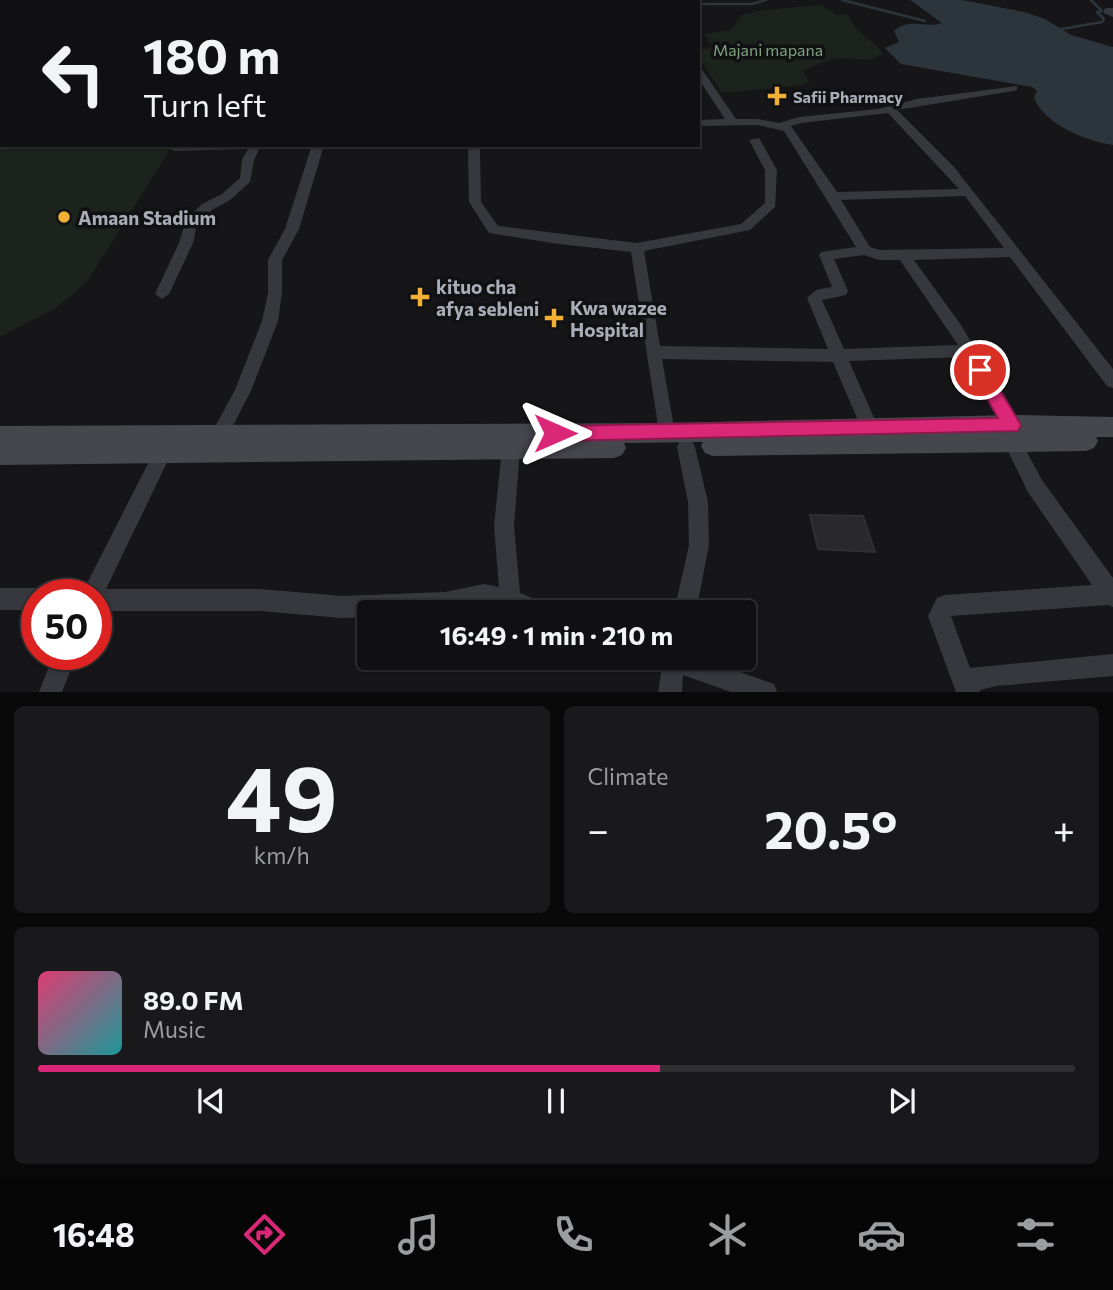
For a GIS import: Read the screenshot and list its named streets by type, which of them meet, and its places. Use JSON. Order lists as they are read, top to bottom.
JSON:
{
  "parks": ["Majani mapana"],
  "places": {
    "health": ["Safii Pharmacy", "kituo cha afya sebleni", "Kwa wazee Hospital"],
    "other": ["Amaan Stadium"]
  },
  "page": {
    "turn": ["180 m", "Turn left"],
    "limit": "50",
    "trip": "16:49 · 1 min · 210 m",
    "tile": [
      ["49", "km/h"],
      "Climate"
    ],
    "heat": ["−", "20.5°", "+"],
    "song": ["89.0 FM", "Music"],
    "tabs": "16:48"
  }
}
